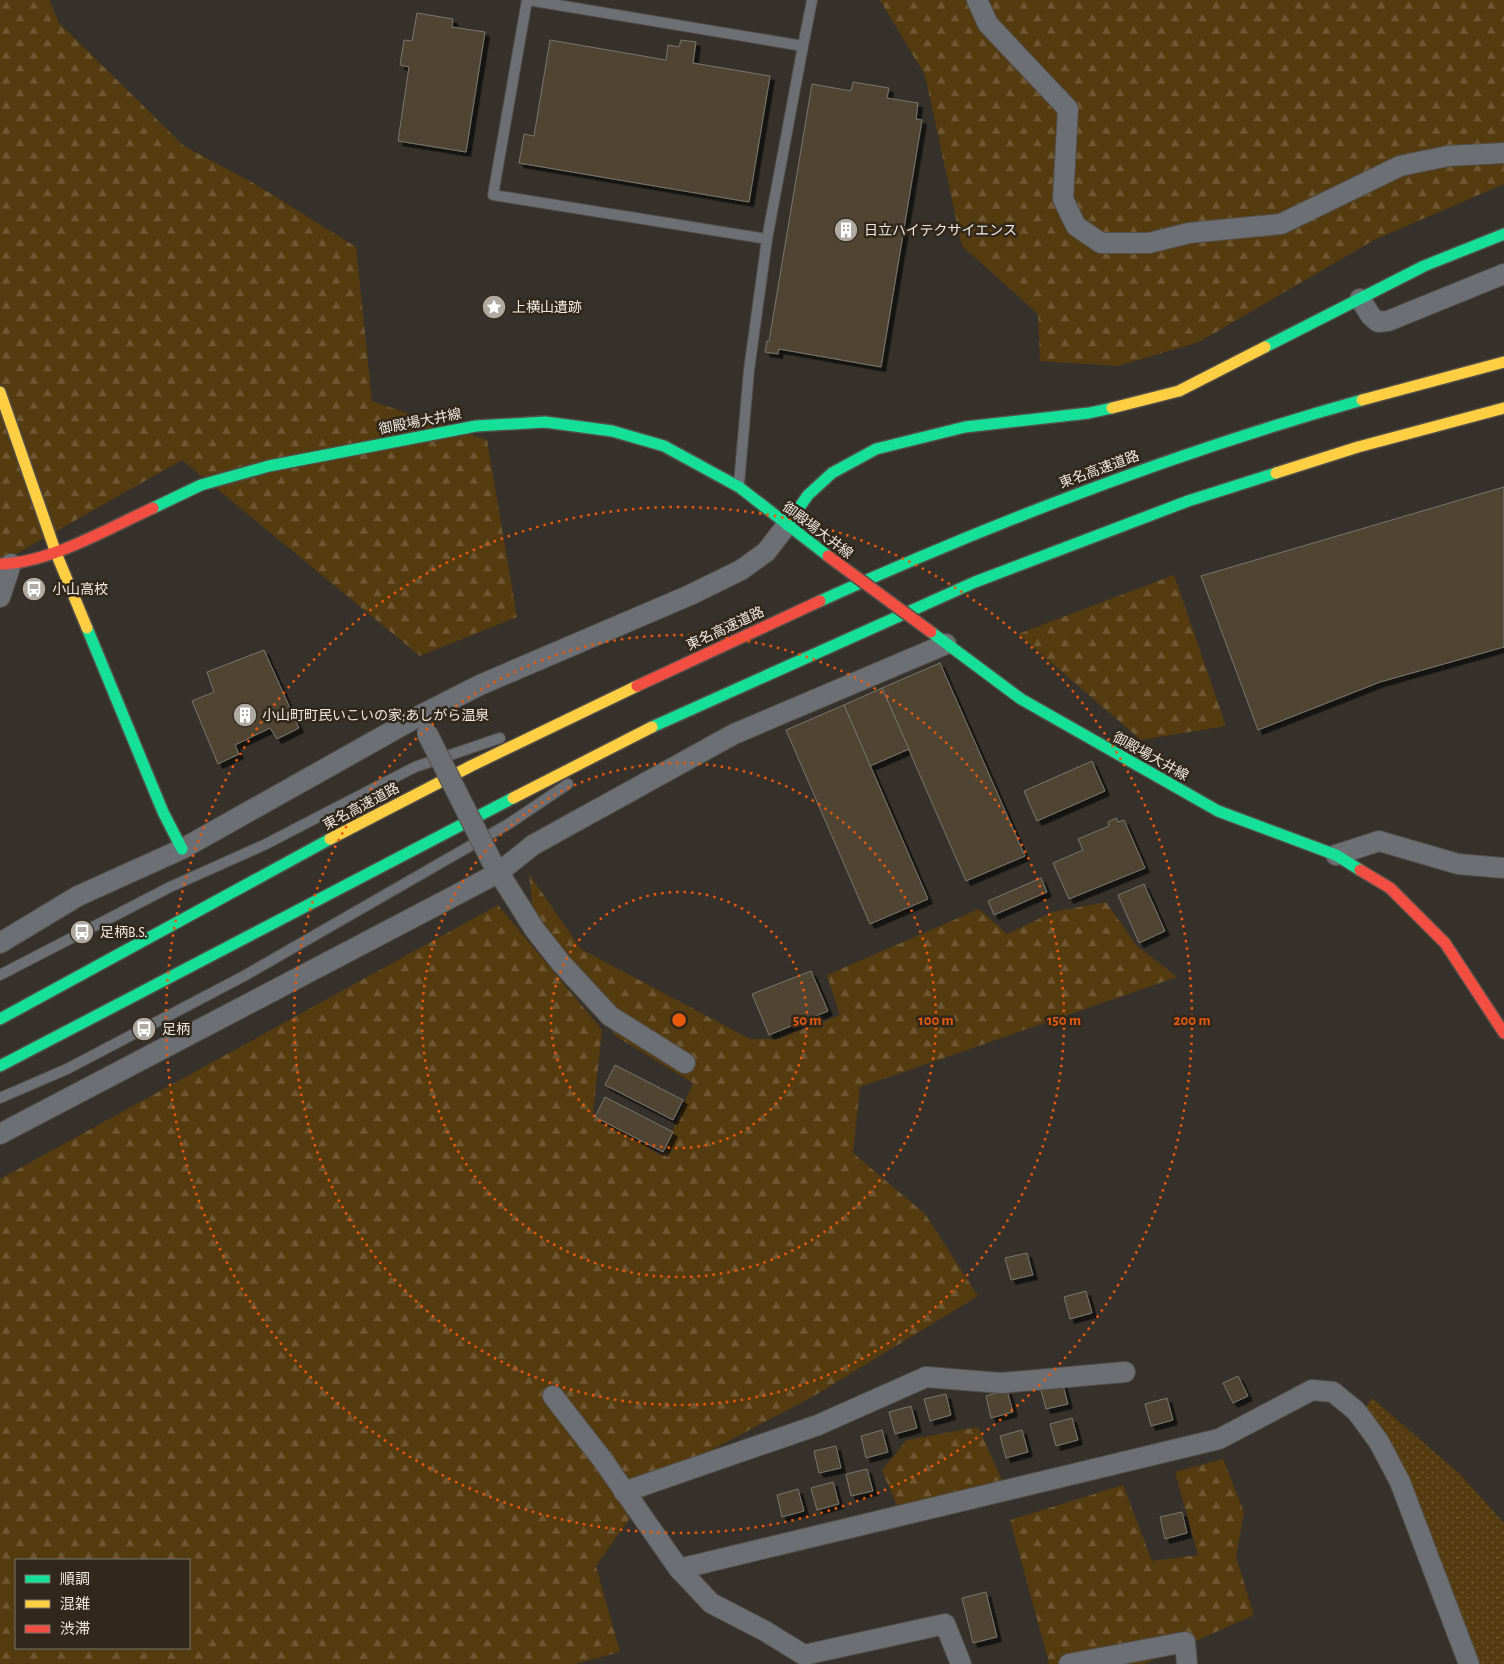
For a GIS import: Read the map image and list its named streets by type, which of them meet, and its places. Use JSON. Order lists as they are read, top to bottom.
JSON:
{
  "streets": {
    "main road": ["御殿場大井線", "東名高速道路"]
  },
  "places": {
    "building": ["日立ハイテクサイエンス", "小山町町民いこいの家;あしがら温泉"],
    "place": ["上横山遺跡"],
    "bus stop": ["小山高校", "足柄B.S.", "足柄"]
  },
  "legend": ["順調", "混雑", "渋滞"],
  "rings": [
    "50 m",
    "100 m",
    "150 m",
    "200 m"
  ]
}
